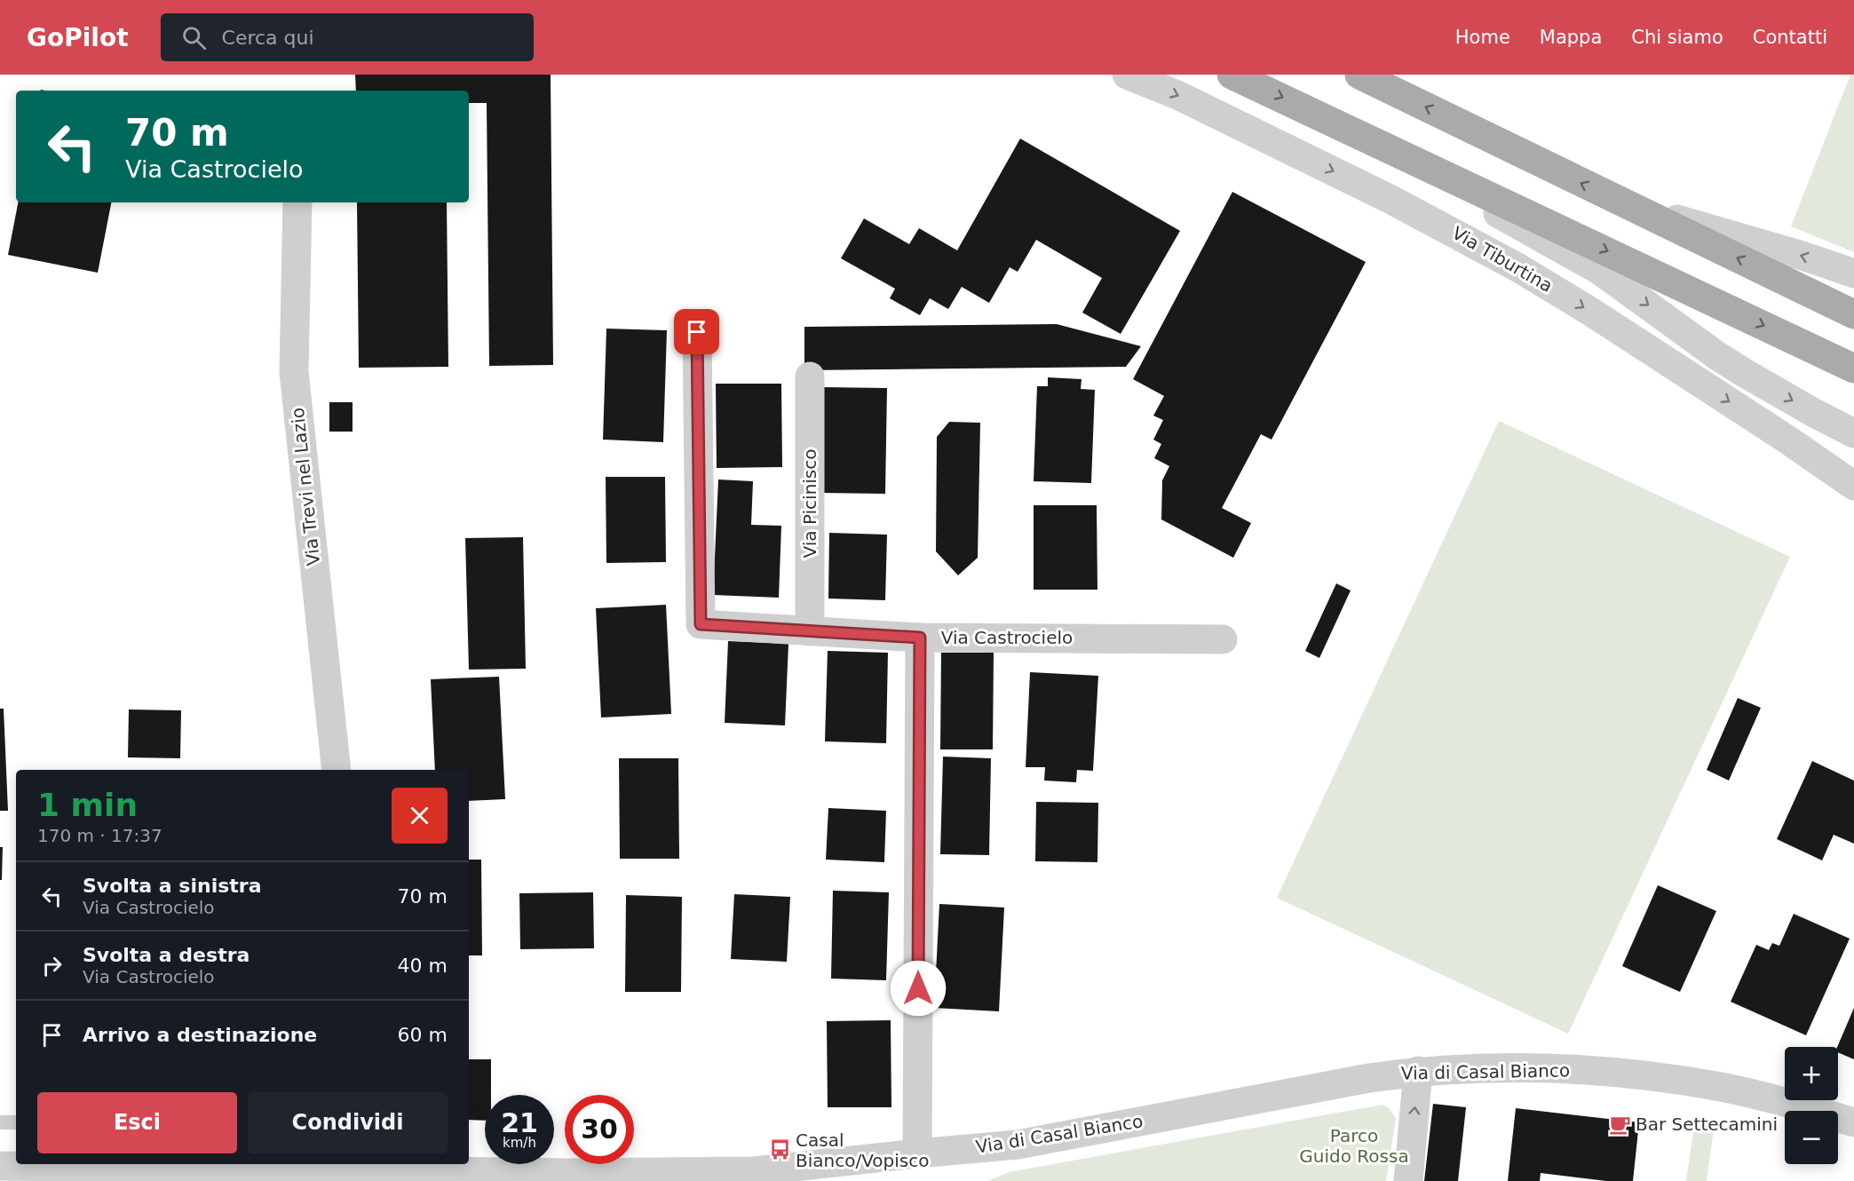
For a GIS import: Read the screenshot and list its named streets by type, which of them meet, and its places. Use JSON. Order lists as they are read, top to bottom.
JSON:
{
  "streets": {
    "street": [
      "Via Tiburtina",
      "Via Trevi nel Lazio",
      "Via Picinisco",
      "Via Castrocielo",
      "Via di Casal Bianco"
    ]
  },
  "crossings": [
    ["Via Picinisco", "Via Castrocielo"]
  ],
  "parks": ["Parco Guido Rossa"],
  "places": {
    "cafe": ["Bar Settecamini"],
    "bus stop": ["Casal Bianco/Vopisco"]
  },
  "page": {
    "header": "GoPilot",
    "search": "Cerca qui",
    "nav": [
      "Home",
      "Mappa",
      "Chi siamo",
      "Contatti"
    ],
    "turn": ["70 m", "Via Castrocielo"],
    "heading": ["1 min", "170 m · 17:37"],
    "list": [
      {
        "name": "Svolta a sinistra",
        "note": "Via Castrocielo",
        "value": "70 m"
      },
      {
        "name": "Svolta a destra",
        "note": "Via Castrocielo",
        "value": "40 m"
      },
      {
        "name": "Arrivo a destinazione",
        "value": "60 m"
      }
    ],
    "map_buttons": ["+", "−"],
    "buttons": ["Esci", "Condividi"],
    "speed": "21 km/h",
    "limit": "30"
  }
}
